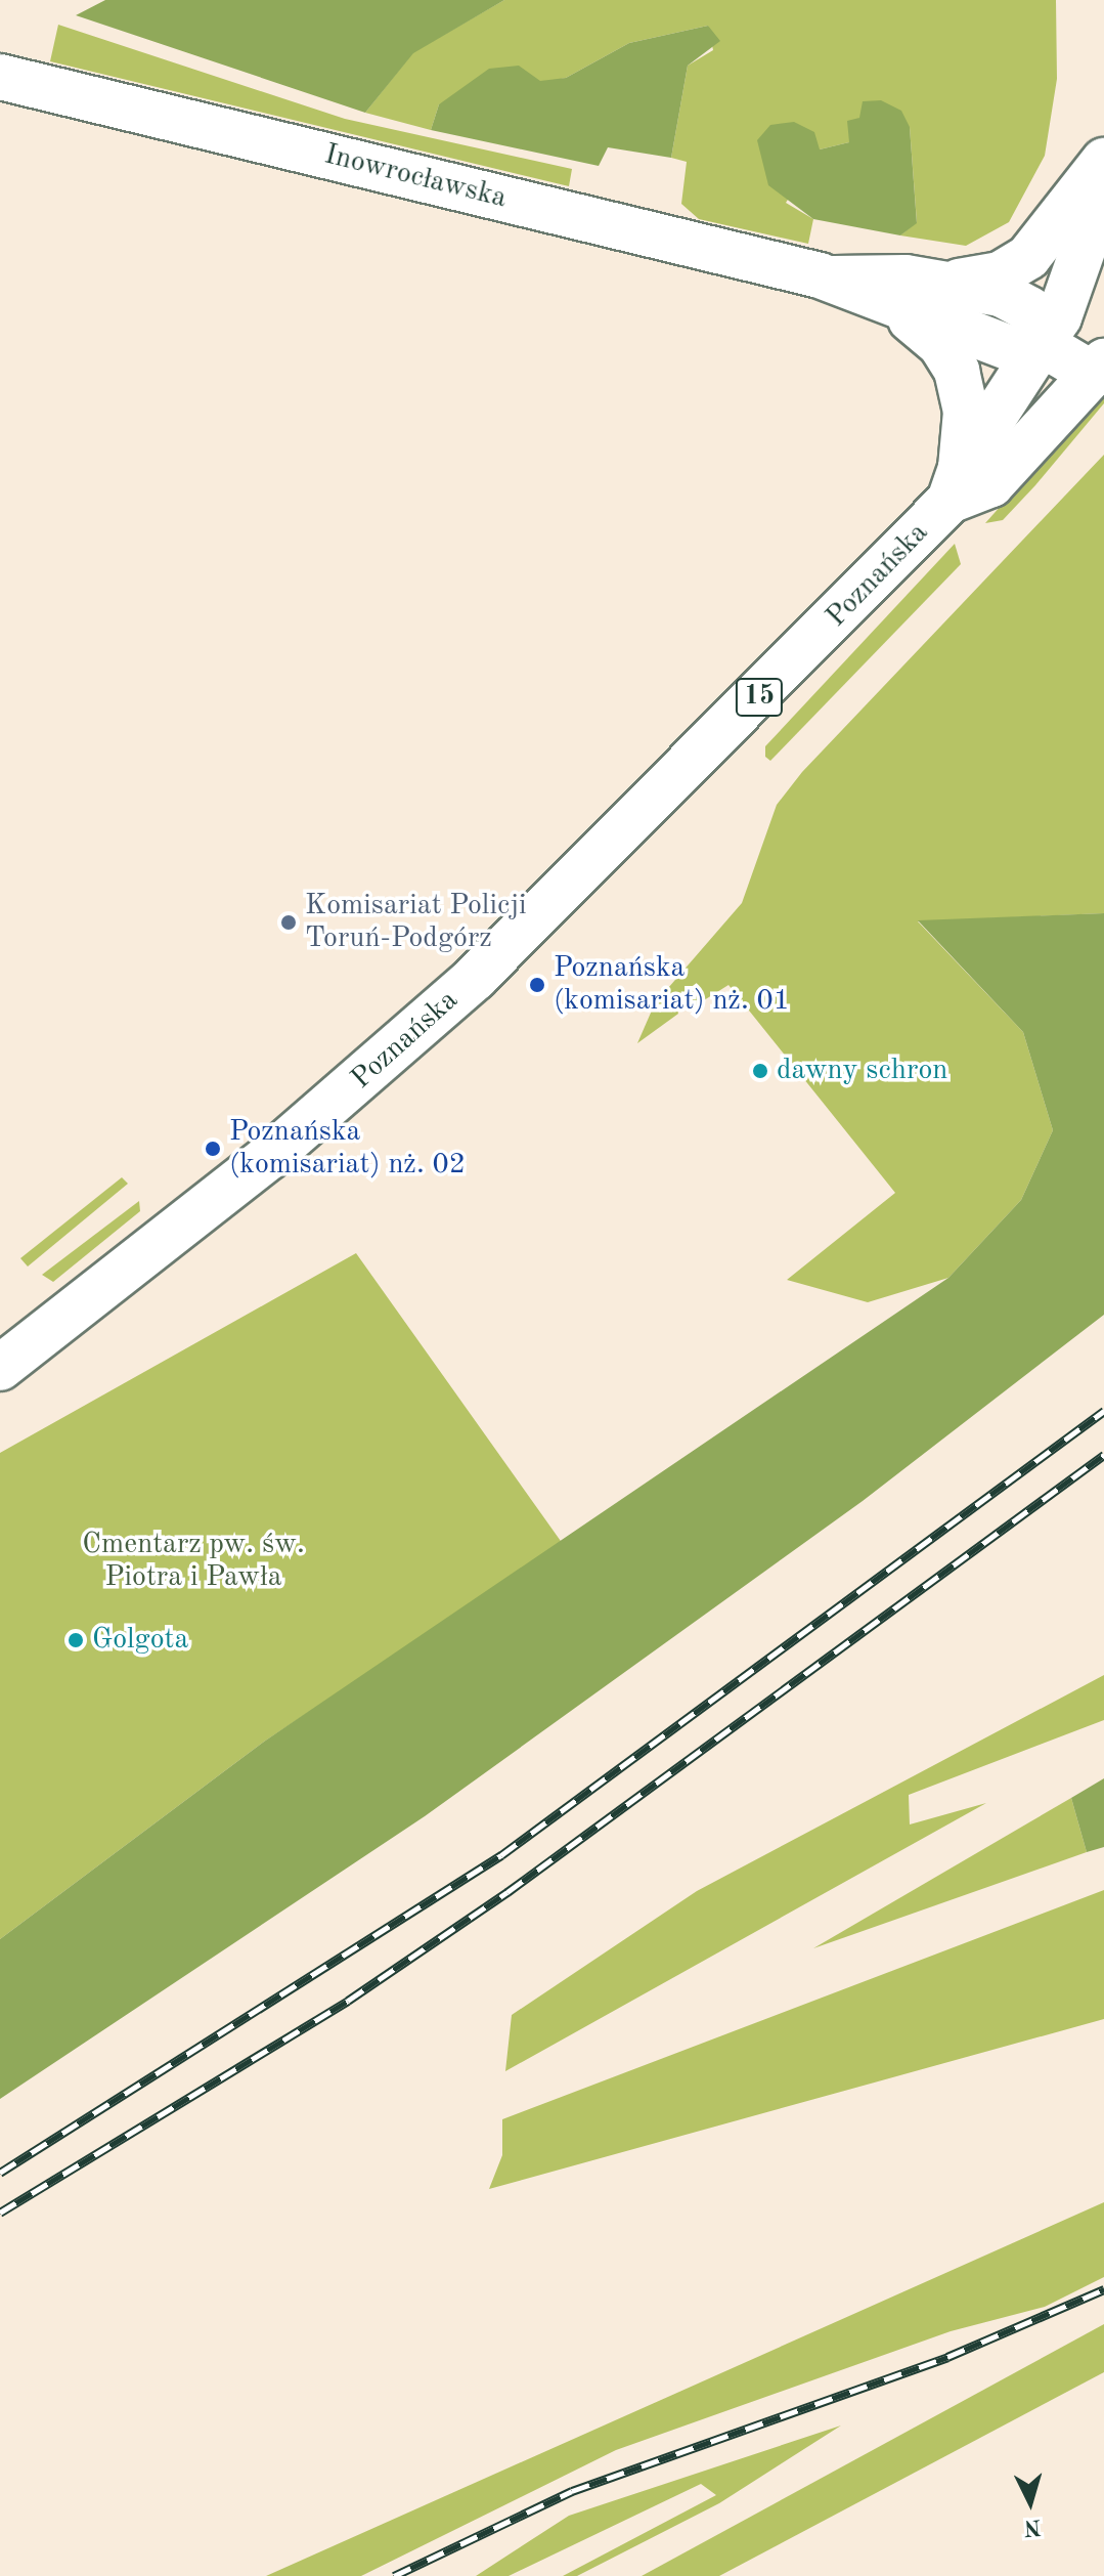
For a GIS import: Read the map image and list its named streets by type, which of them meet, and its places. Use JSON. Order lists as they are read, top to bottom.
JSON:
{
  "streets": {
    "street": ["Inowrocławska", "Poznańska", "15"]
  },
  "parks": ["Cmentarz pw. św. Piotra i Pawła"],
  "places": [
    "Komisariat Policji Toruń-Podgórz",
    "Poznańska (komisariat) nż. 01",
    "dawny schron",
    "Poznańska (komisariat) nż. 02",
    "Golgota"
  ],
  "north": "bottom"
}
